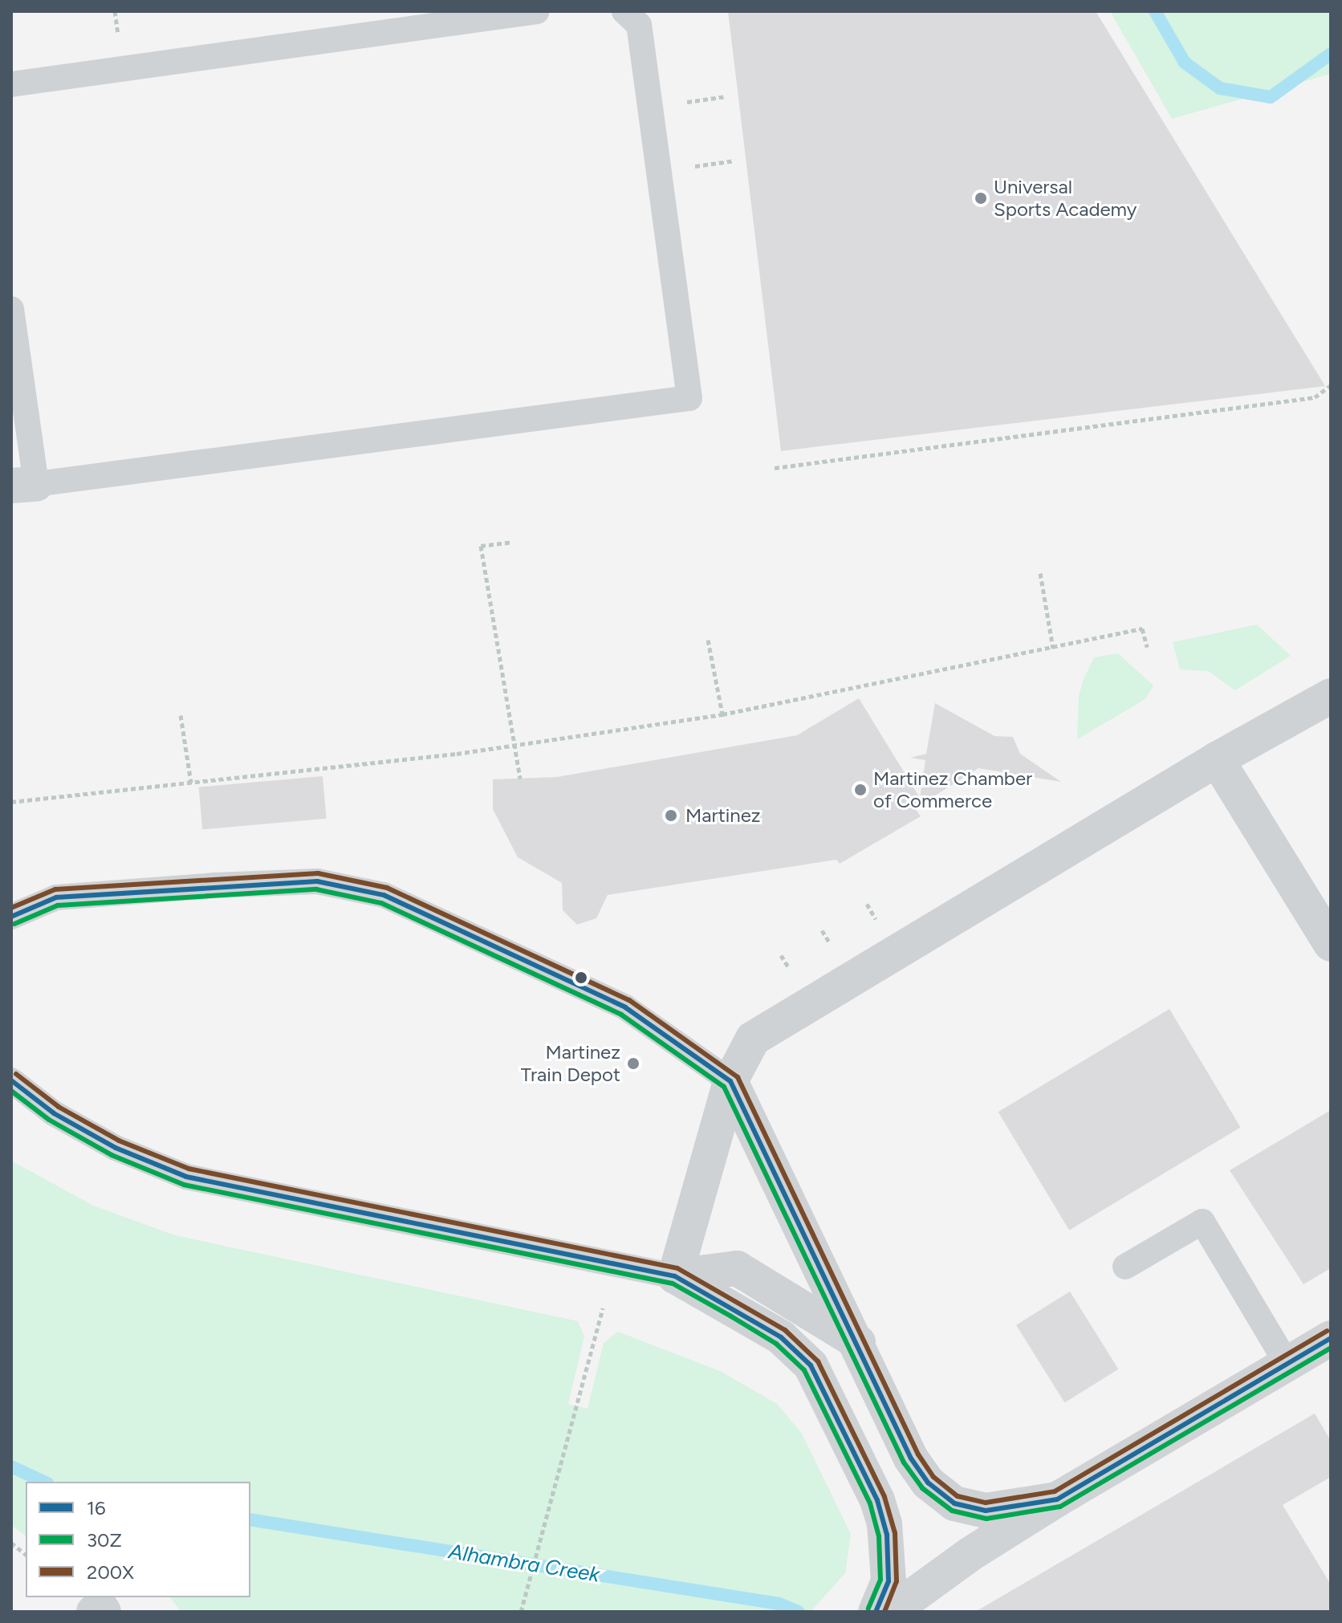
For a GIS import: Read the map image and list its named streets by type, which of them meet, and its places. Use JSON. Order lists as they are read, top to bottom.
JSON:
{
  "water": ["Alhambra Creek"],
  "places": [
    "Universal Sports Academy",
    "Martinez Chamber of Commerce",
    "Martinez",
    "Martinez Train Depot"
  ],
  "lines": ["transit line 200X", "transit line 16", "transit line 30Z"],
  "legend": ["16", "30Z", "200X"]
}
